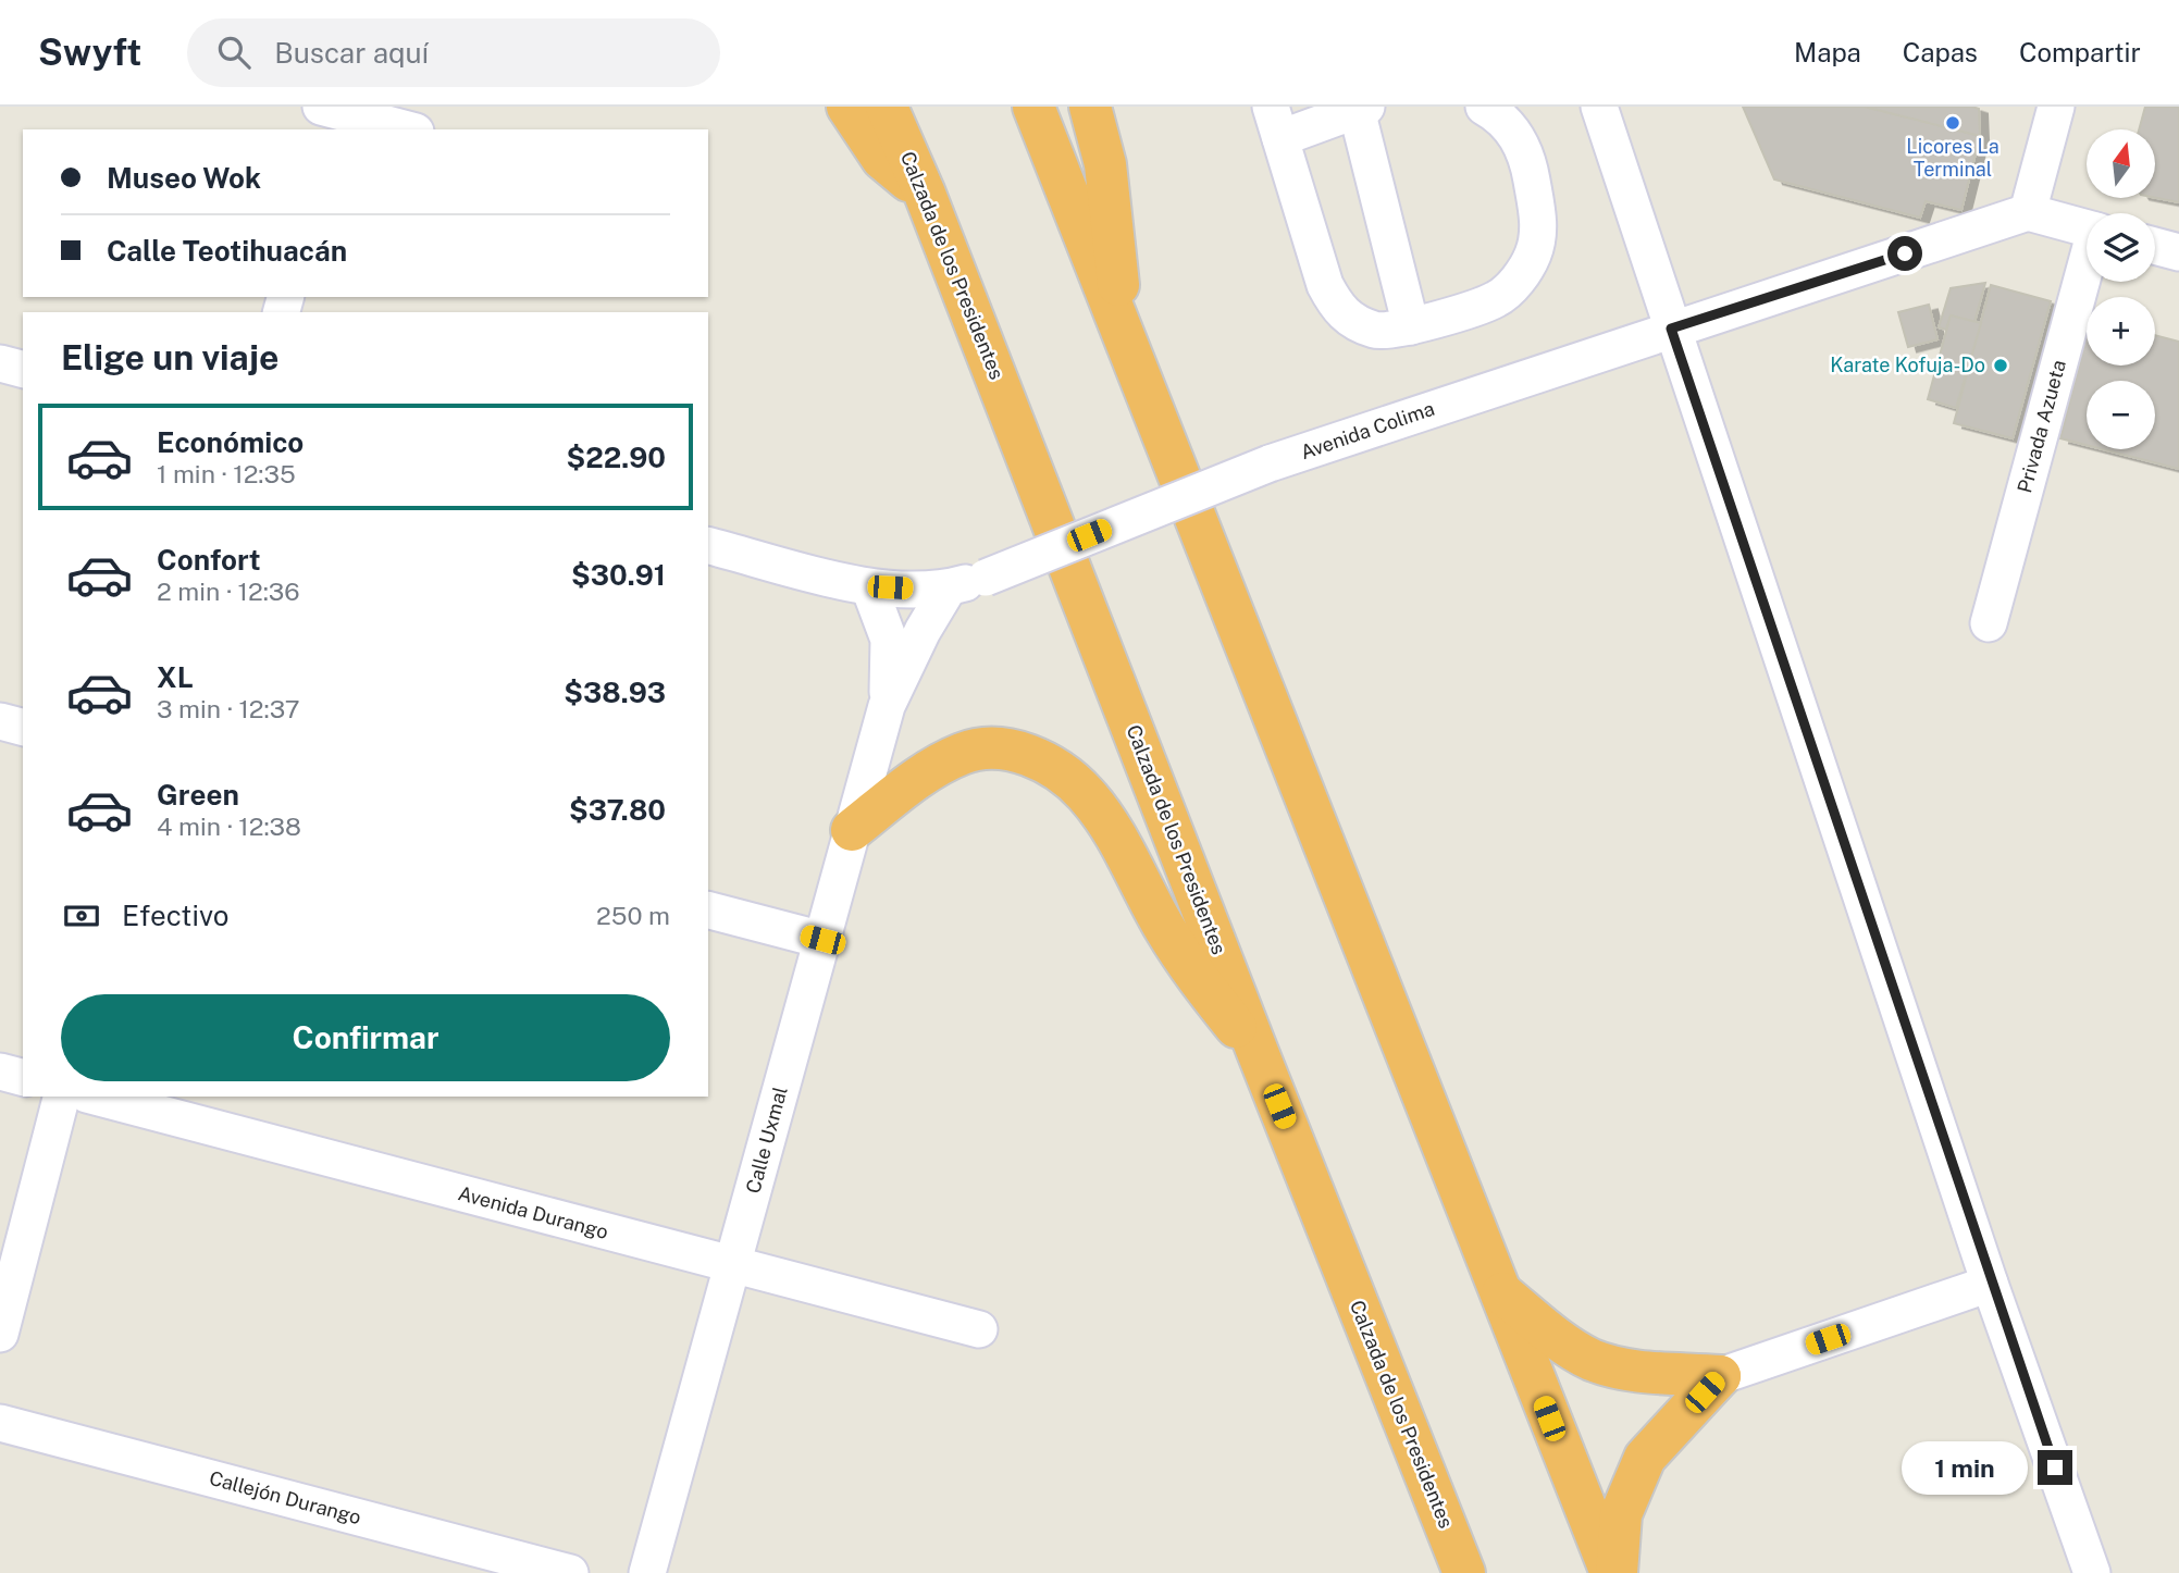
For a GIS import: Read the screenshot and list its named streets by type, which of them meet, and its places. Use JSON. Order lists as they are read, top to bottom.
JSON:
{
  "streets": {
    "highway": ["Calzada de los Presidentes"],
    "street": [
      "Privada Azueta",
      "Avenida Colima",
      "Calle Uxmal",
      "Avenida Durango",
      "Callejón Durango"
    ]
  },
  "crossings": [
    ["Avenida Colima", "Calle Uxmal"],
    ["Calle Uxmal", "Avenida Durango"]
  ],
  "places": ["Licores La Terminal", "Karate Kofuja-Do"],
  "north": "top",
  "page": {
    "header": "Swyft",
    "search": "Buscar aquí",
    "nav": ["Mapa", "Capas", "Compartir"],
    "map_buttons": ["+", "−"],
    "banner": ["Museo Wok", "Calle Teotihuacán"],
    "heading": "Elige un viaje",
    "list": [
      {
        "name": "Económico",
        "note": "1 min · 12:35",
        "value": "$22.90"
      },
      {
        "name": "Confort",
        "note": "2 min · 12:36",
        "value": "$30.91"
      },
      {
        "name": "XL",
        "note": "3 min · 12:37",
        "value": "$38.93"
      },
      {
        "name": "Green",
        "note": "4 min · 12:38",
        "value": "$37.80"
      }
    ],
    "pay": ["Efectivo", "250 m"],
    "buttons": "Confirmar",
    "bubble": "1 min"
  }
}
